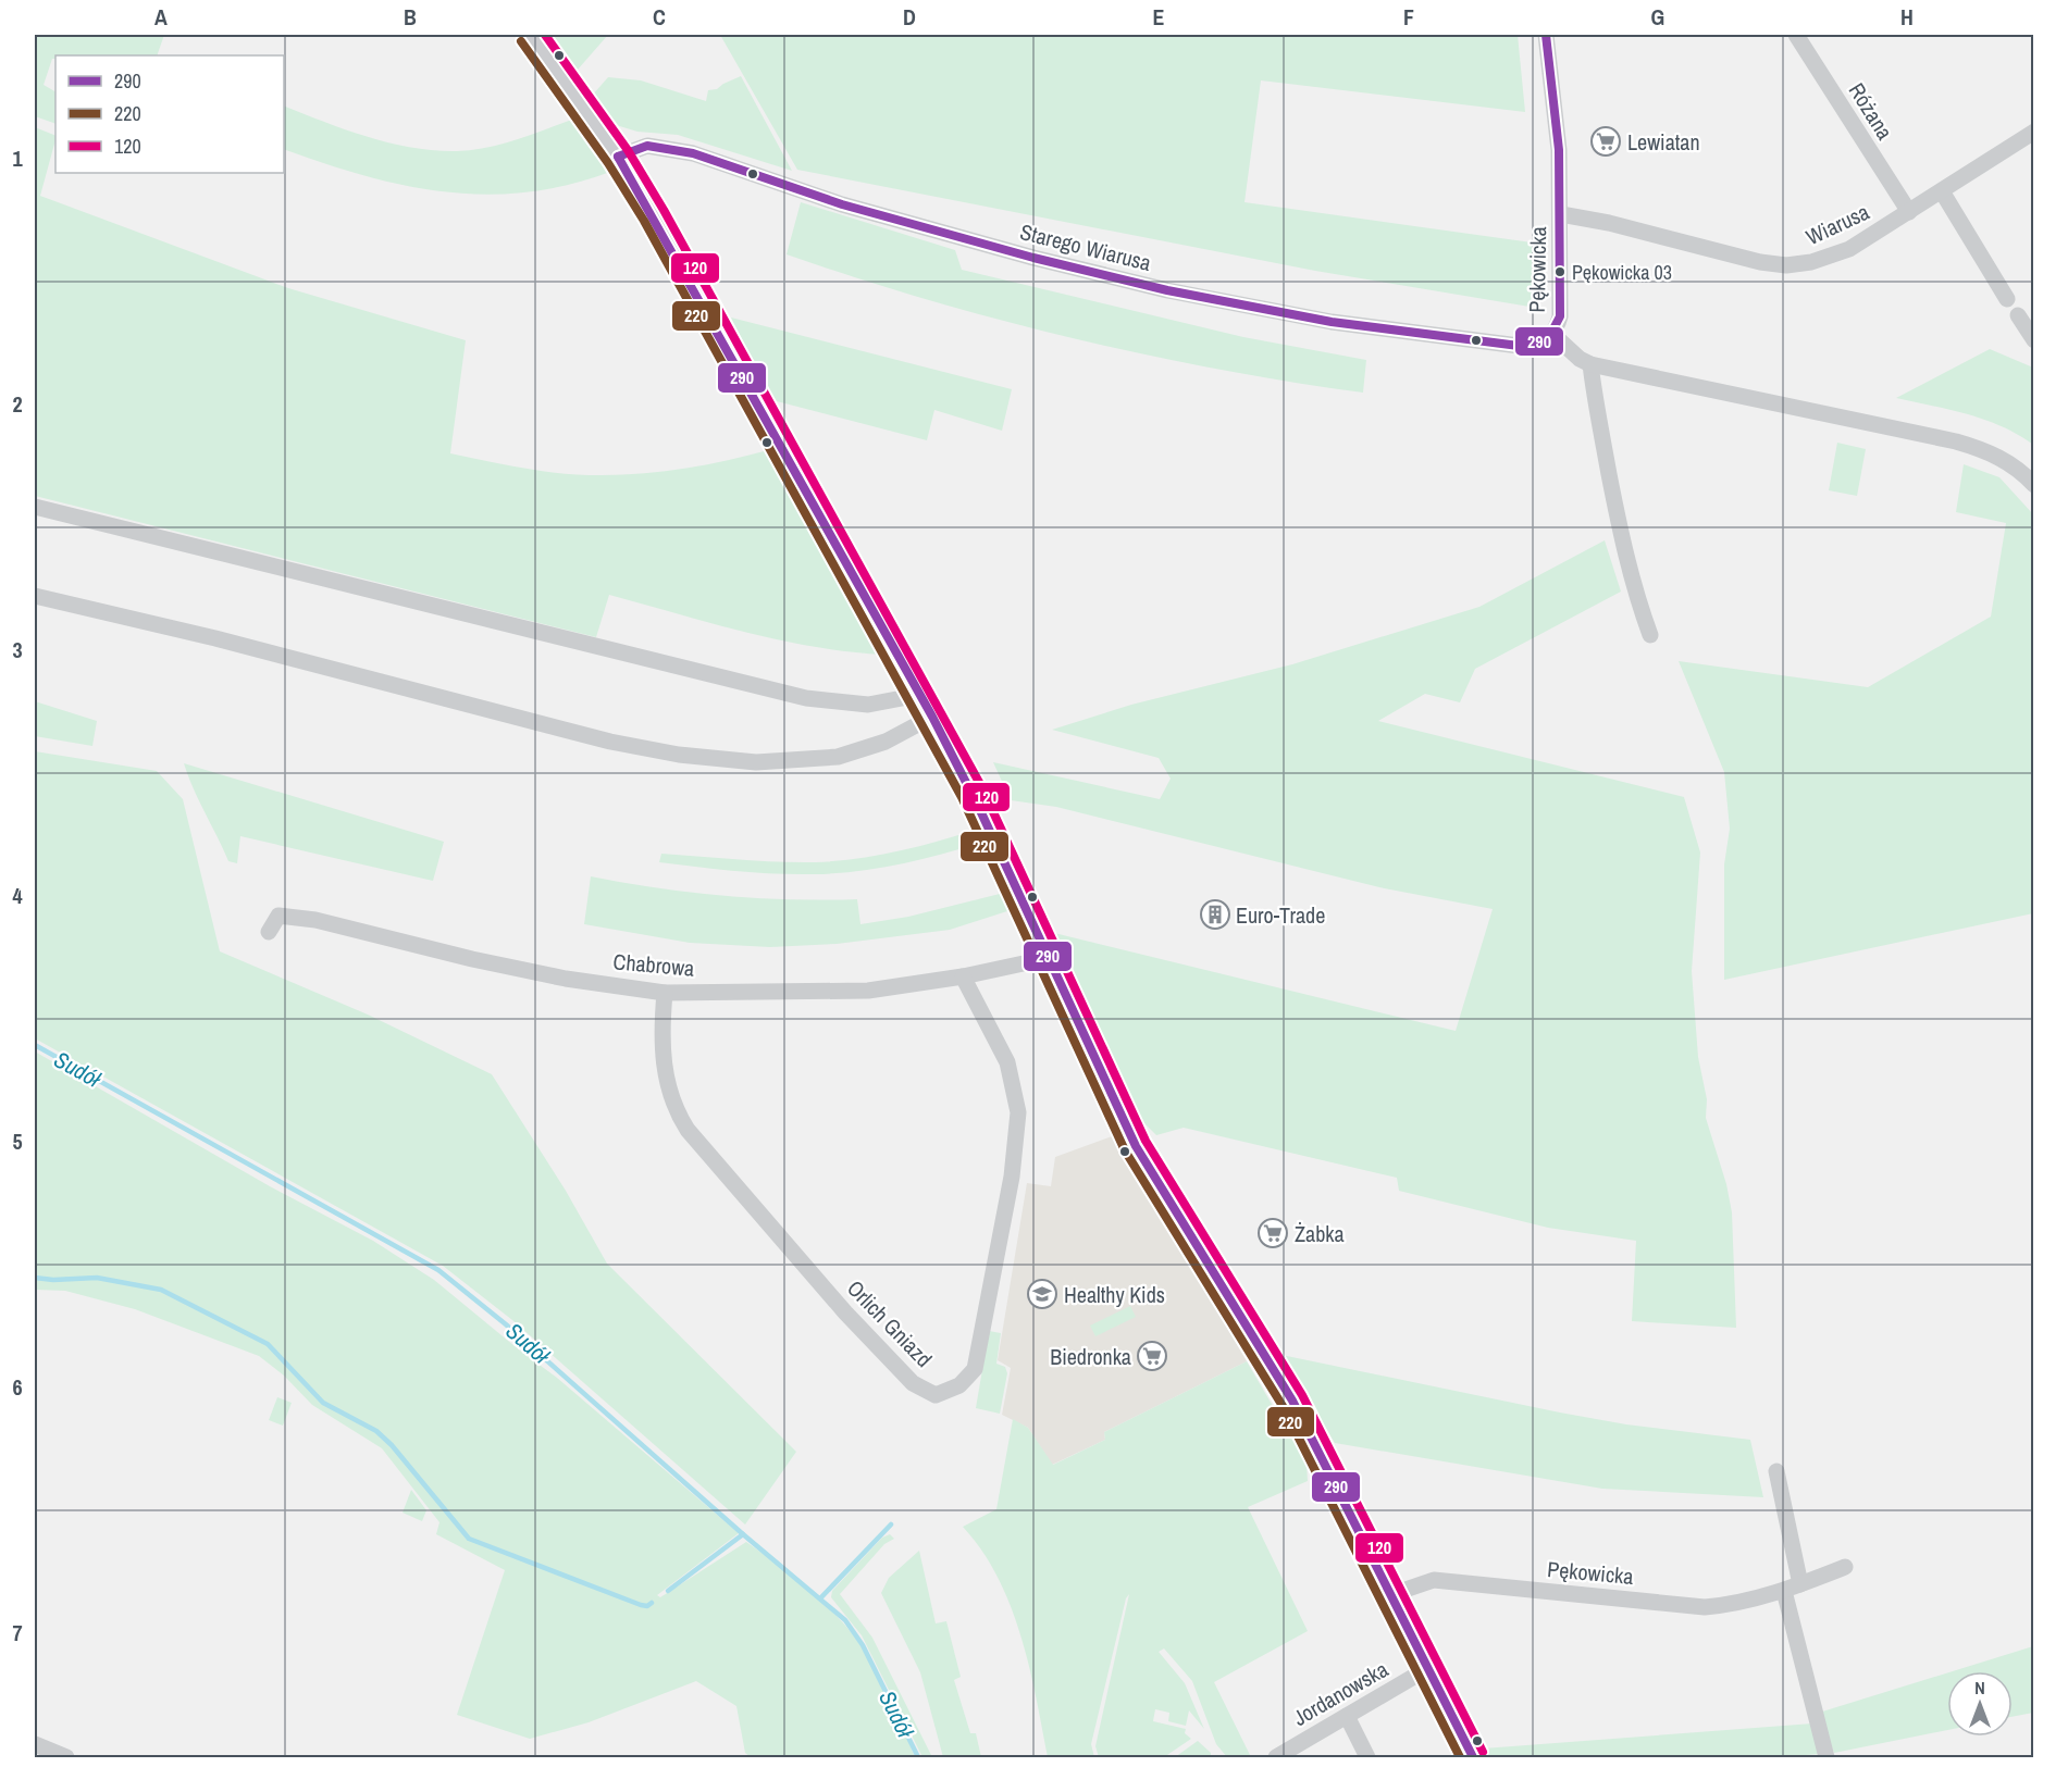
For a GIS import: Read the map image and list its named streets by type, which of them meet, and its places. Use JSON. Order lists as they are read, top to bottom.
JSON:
{
  "streets": {
    "street": [
      "Różana",
      "Wiarusa",
      "Starego Wiarusa",
      "Pękowicka",
      "Chabrowa",
      "Orlich Gniazd",
      "Jordanowska"
    ]
  },
  "crossings": [
    ["Różana", "Wiarusa"],
    ["Wiarusa", "Pękowicka"],
    ["Starego Wiarusa", "Pękowicka"],
    ["Chabrowa", "Orlich Gniazd"]
  ],
  "water": ["Sudół"],
  "places": {
    "supermarket": ["Lewiatan", "Żabka", "Biedronka"],
    "other": ["Pękowicka 03"],
    "building": ["Euro-Trade"],
    "school or university": ["Healthy Kids"]
  },
  "lines": ["transit line 290", "transit line 120", "transit line 220"],
  "legend": ["290", "220", "120"],
  "north": "top",
  "grid": {
    "columns": [
      "A",
      "B",
      "C",
      "D",
      "E",
      "F",
      "G",
      "H"
    ],
    "rows": [
      "1",
      "2",
      "3",
      "4",
      "5",
      "6",
      "7"
    ]
  }
}
